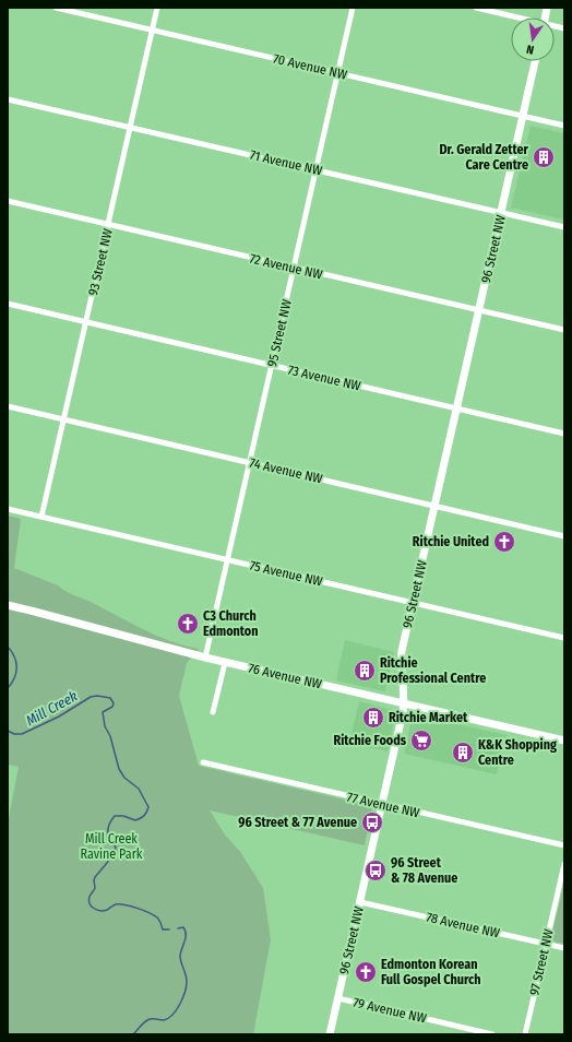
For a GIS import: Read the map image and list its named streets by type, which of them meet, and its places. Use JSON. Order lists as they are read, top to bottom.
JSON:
{
  "streets": {
    "street": [
      "70 Avenue NW",
      "71 Avenue NW",
      "96 Street NW",
      "93 Street NW",
      "72 Avenue NW",
      "95 Street NW",
      "73 Avenue NW",
      "74 Avenue NW",
      "75 Avenue NW",
      "76 Avenue NW",
      "77 Avenue NW",
      "78 Avenue NW",
      "97 Street NW",
      "79 Avenue NW"
    ]
  },
  "crossings": [
    ["70 Avenue NW", "96 Street NW"],
    ["70 Avenue NW", "93 Street NW"],
    ["70 Avenue NW", "95 Street NW"],
    ["71 Avenue NW", "96 Street NW"],
    ["71 Avenue NW", "93 Street NW"],
    ["71 Avenue NW", "95 Street NW"],
    ["96 Street NW", "72 Avenue NW"],
    ["96 Street NW", "73 Avenue NW"],
    ["96 Street NW", "74 Avenue NW"],
    ["96 Street NW", "75 Avenue NW"],
    ["96 Street NW", "76 Avenue NW"],
    ["96 Street NW", "77 Avenue NW"],
    ["96 Street NW", "78 Avenue NW"],
    ["96 Street NW", "79 Avenue NW"],
    ["93 Street NW", "72 Avenue NW"],
    ["93 Street NW", "73 Avenue NW"],
    ["93 Street NW", "74 Avenue NW"],
    ["93 Street NW", "75 Avenue NW"],
    ["72 Avenue NW", "95 Street NW"],
    ["95 Street NW", "73 Avenue NW"],
    ["95 Street NW", "74 Avenue NW"],
    ["95 Street NW", "75 Avenue NW"],
    ["95 Street NW", "76 Avenue NW"],
    ["78 Avenue NW", "97 Street NW"]
  ],
  "water": ["Mill Creek"],
  "parks": ["Mill Creek Ravine Park"],
  "places": {
    "building": [
      "Dr. Gerald Zetter Care Centre",
      "Ritchie Professional Centre",
      "Ritchie Market",
      "K&K Shopping Centre"
    ],
    "church": ["Ritchie United", "C3 Church Edmonton", "Edmonton Korean Full Gospel Church"],
    "supermarket": ["Ritchie Foods"],
    "bus stop": ["96 Street & 77 Avenue", "96 Street & 78 Avenue"]
  },
  "north": "bottom"
}
